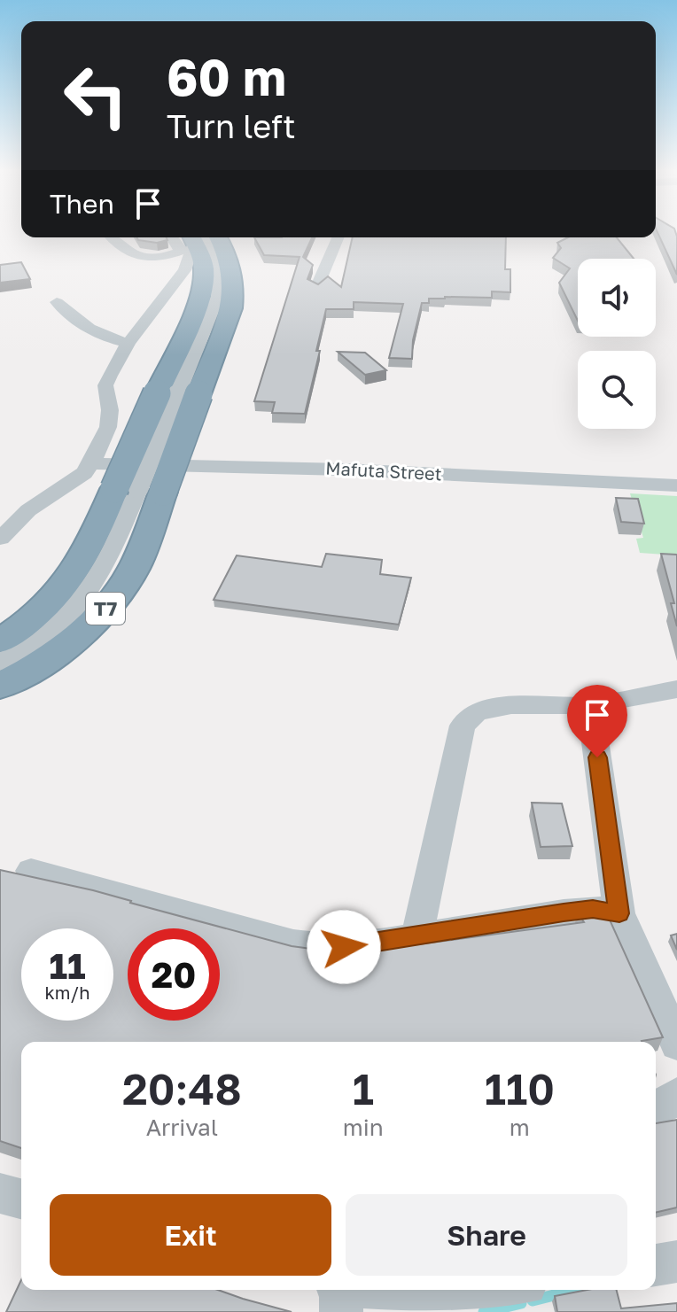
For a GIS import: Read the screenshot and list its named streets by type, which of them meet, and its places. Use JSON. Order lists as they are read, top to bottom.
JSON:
{
  "streets": {
    "highway": ["T7"],
    "street": ["Mafuta Street"]
  },
  "page": {
    "turn": ["60 m", "Turn left"],
    "then": "Then",
    "speed": "11 km/h",
    "limit": "20",
    "eta": [
      "20:48",
      "Arrival",
      "1",
      "min",
      "110",
      "m"
    ],
    "buttons": ["Exit", "Share"]
  }
}
